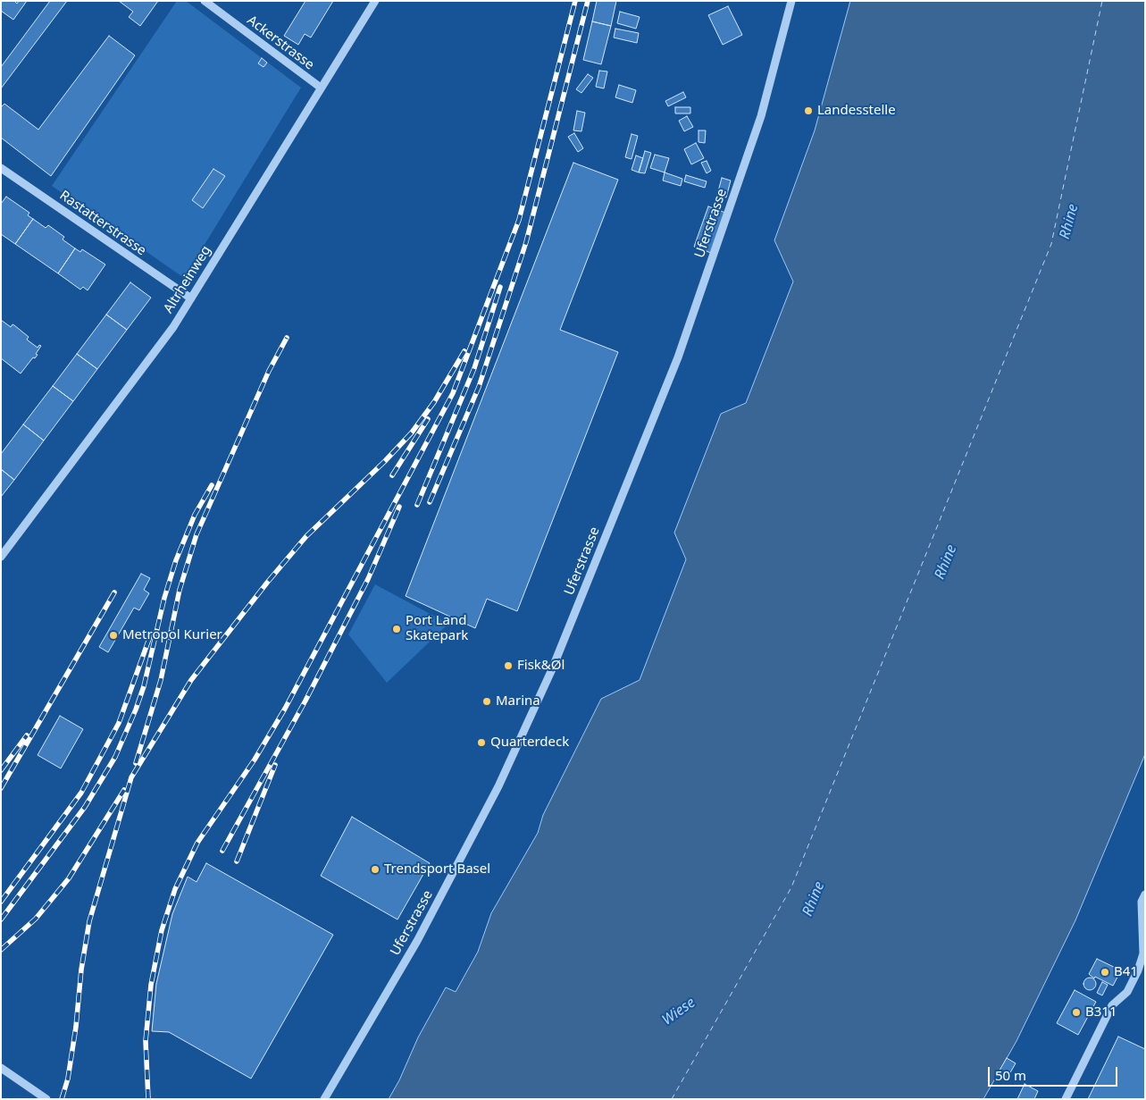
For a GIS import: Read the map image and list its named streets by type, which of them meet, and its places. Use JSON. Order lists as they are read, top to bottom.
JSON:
{
  "streets": {
    "street": [
      "Ackerstrasse",
      "Rastatterstrasse",
      "Uferstrasse",
      "Altrheinweg"
    ]
  },
  "crossings": [
    ["Ackerstrasse", "Altrheinweg"],
    ["Rastatterstrasse", "Altrheinweg"]
  ],
  "water": ["Rhine", "Wiese"],
  "places": [
    "Landesstelle",
    "Port Land Skatepark",
    "Metropol Kurier",
    "Fisk&Øl",
    "Marina",
    "Quarterdeck",
    "Trendsport Basel",
    "B41",
    "B311"
  ],
  "scale_bar": "50 m"
}
